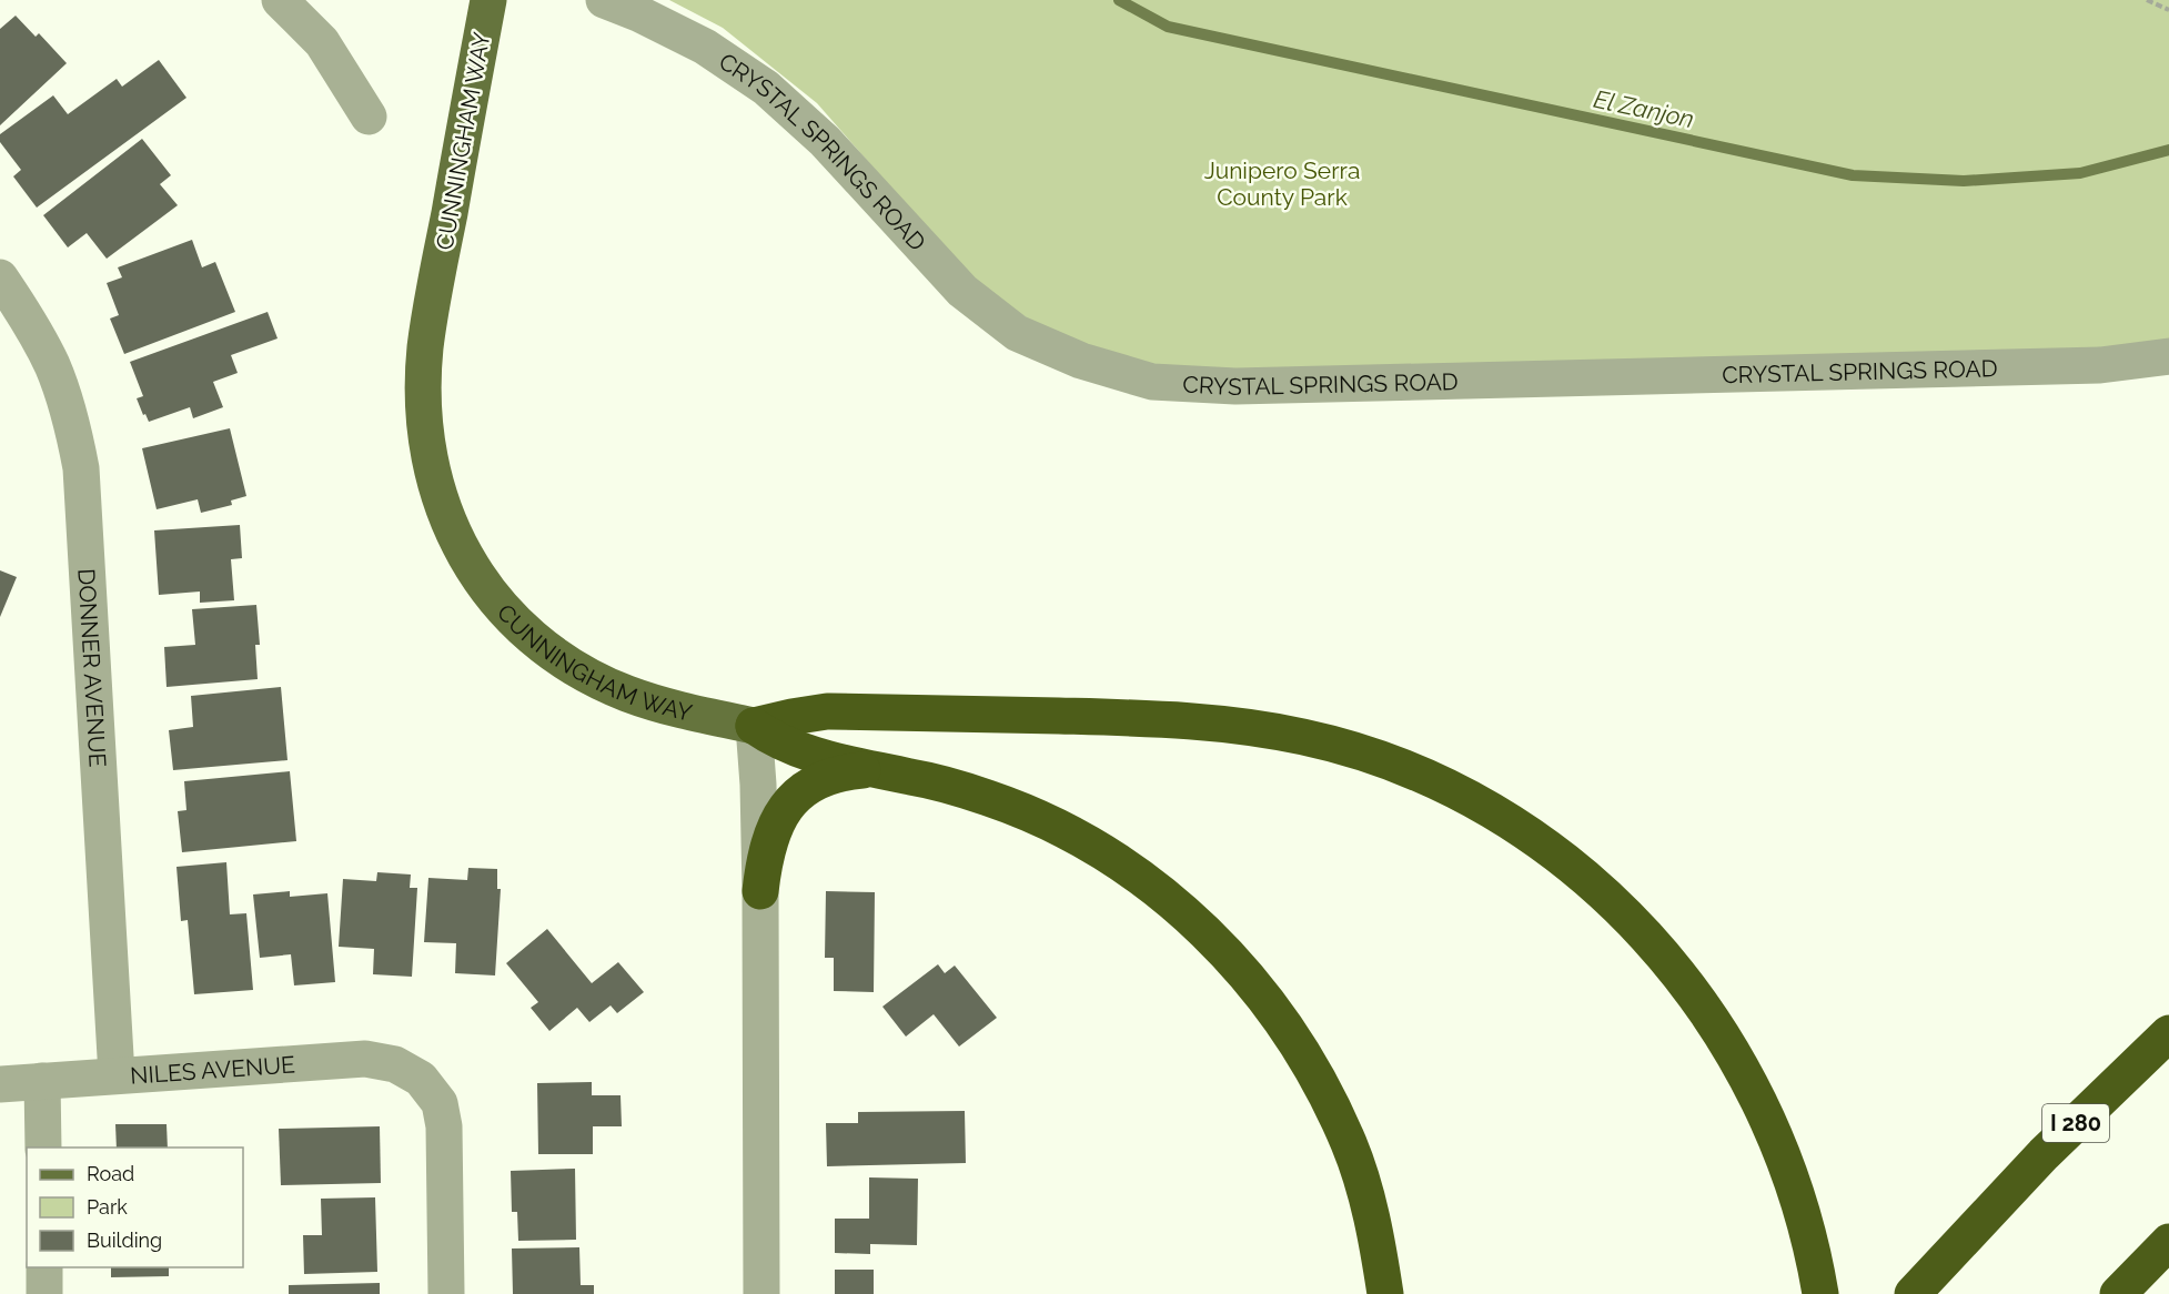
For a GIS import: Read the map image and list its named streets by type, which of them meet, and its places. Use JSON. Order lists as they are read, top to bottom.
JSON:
{
  "streets": {
    "highway": ["I 280"],
    "main road": ["CUNNINGHAM WAY"],
    "street": ["CRYSTAL SPRINGS ROAD", "DONNER AVENUE", "NILES AVENUE"]
  },
  "crossings": [
    ["DONNER AVENUE", "NILES AVENUE"]
  ],
  "water": ["El Zanjon"],
  "parks": ["Junipero Serra County Park"],
  "legend": ["Road", "Park", "Building"]
}
